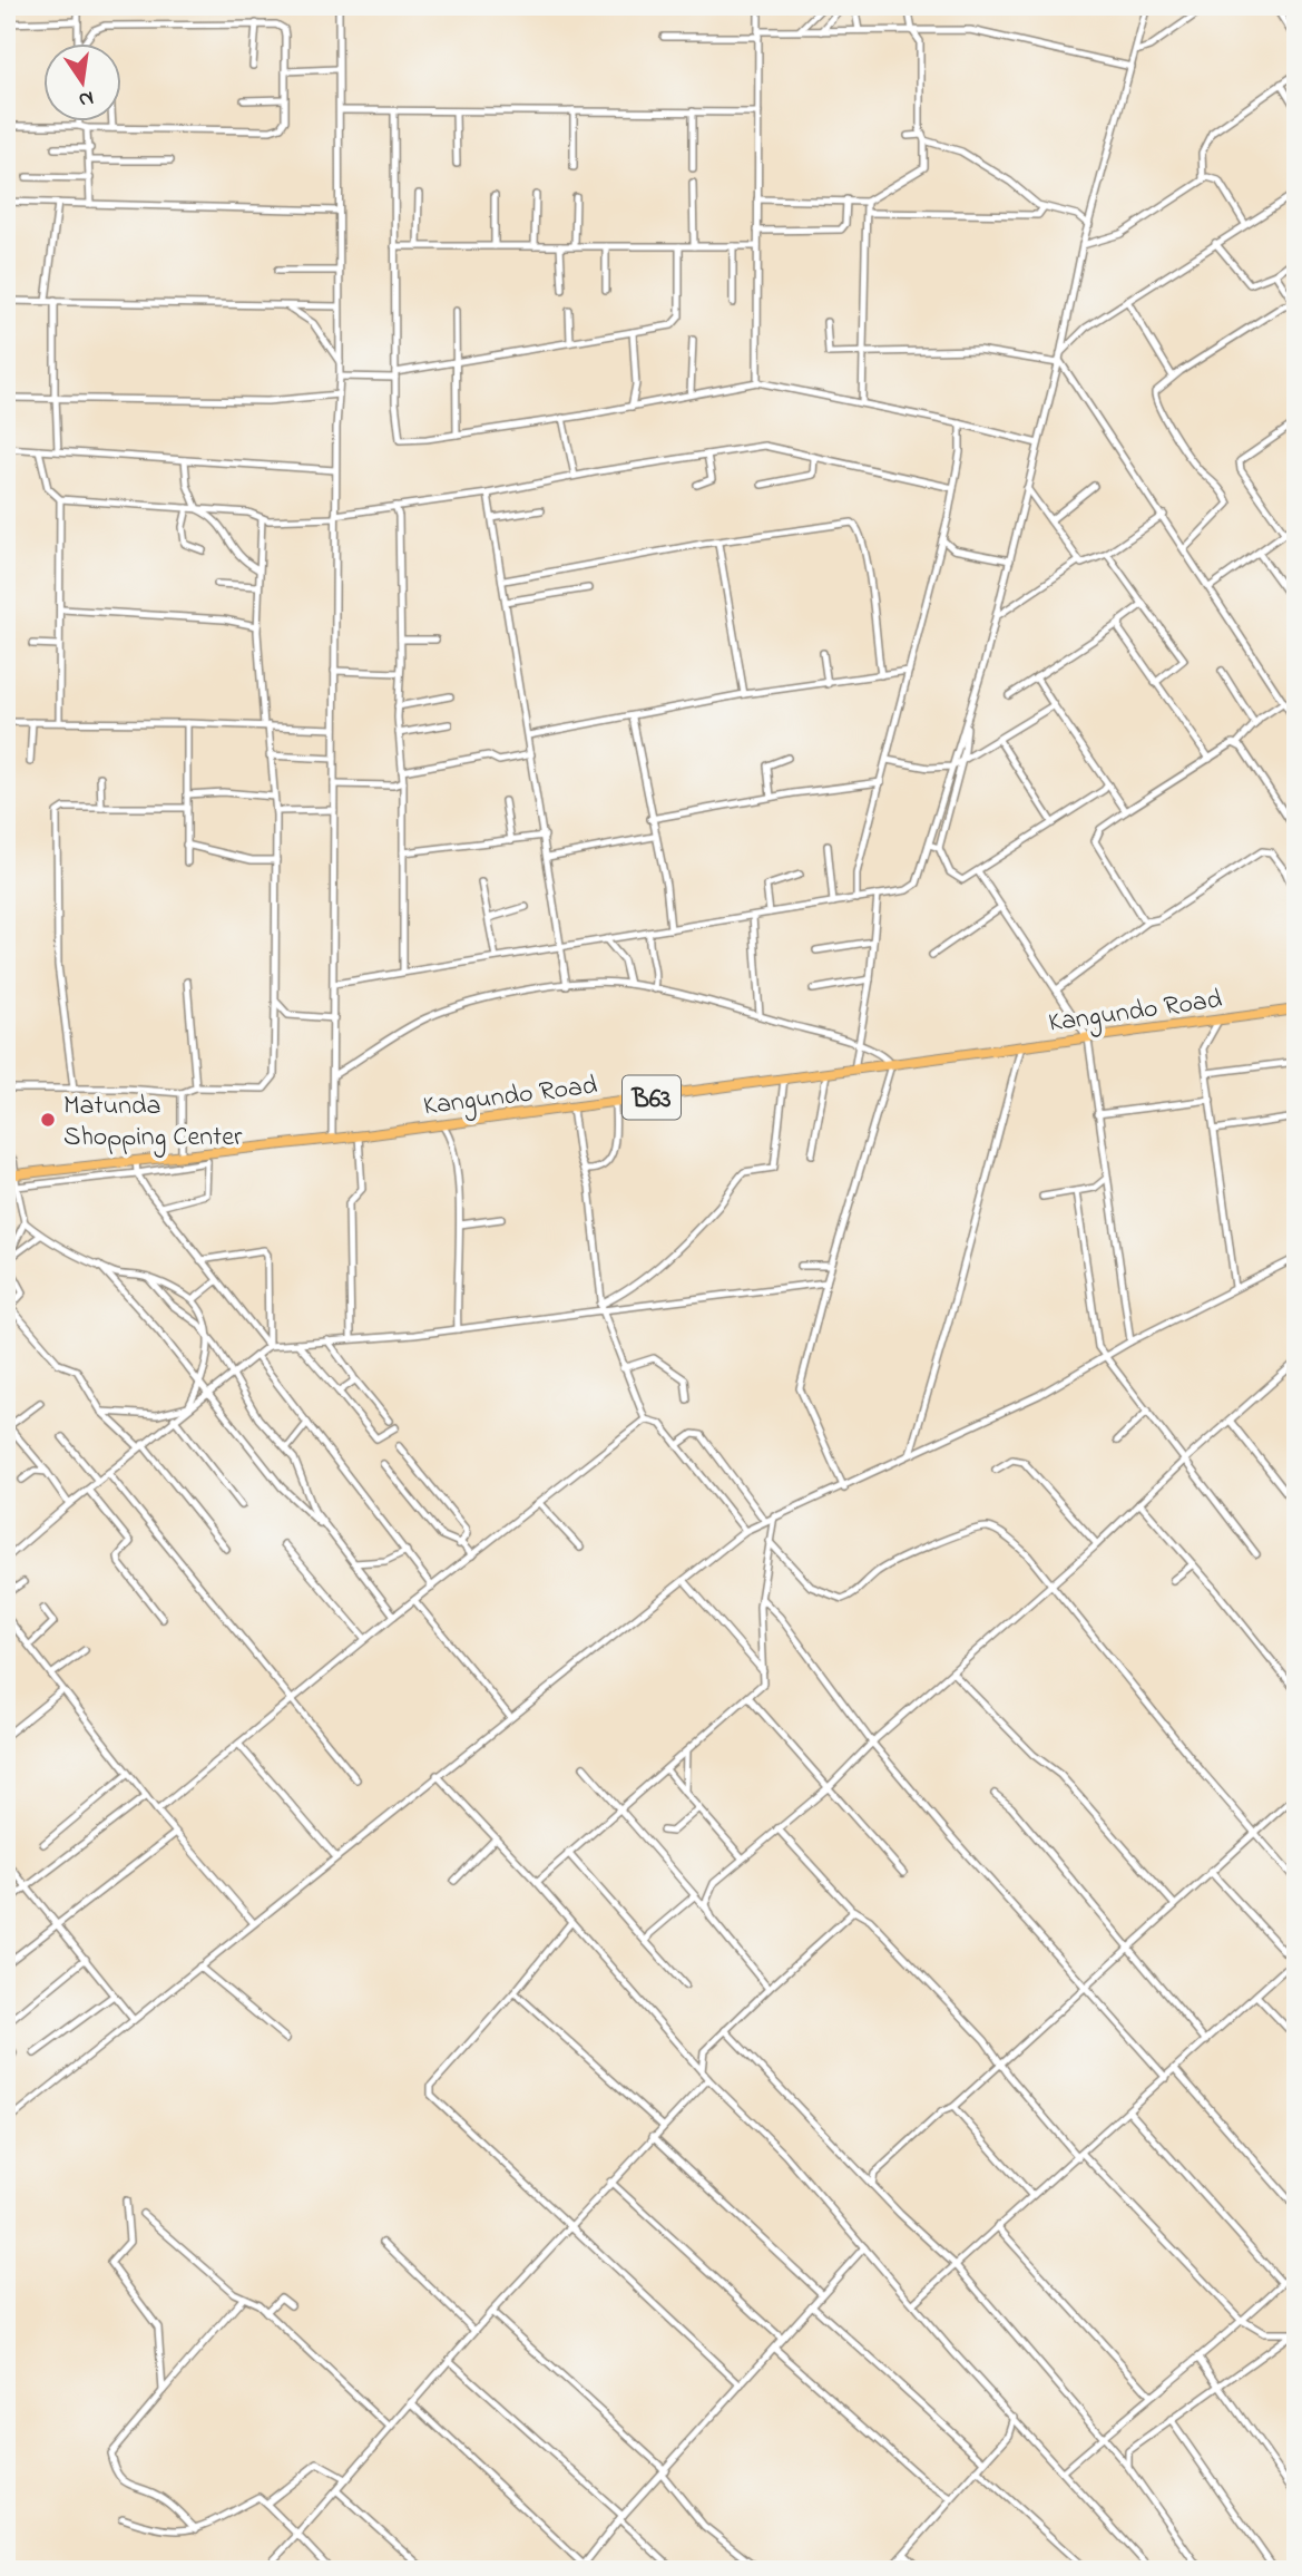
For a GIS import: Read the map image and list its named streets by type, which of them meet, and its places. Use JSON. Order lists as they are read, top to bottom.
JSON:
{
  "streets": {
    "highway": ["Kangundo Road", "B63"]
  },
  "places": ["Matunda Shopping Center"],
  "north": "bottom"
}
